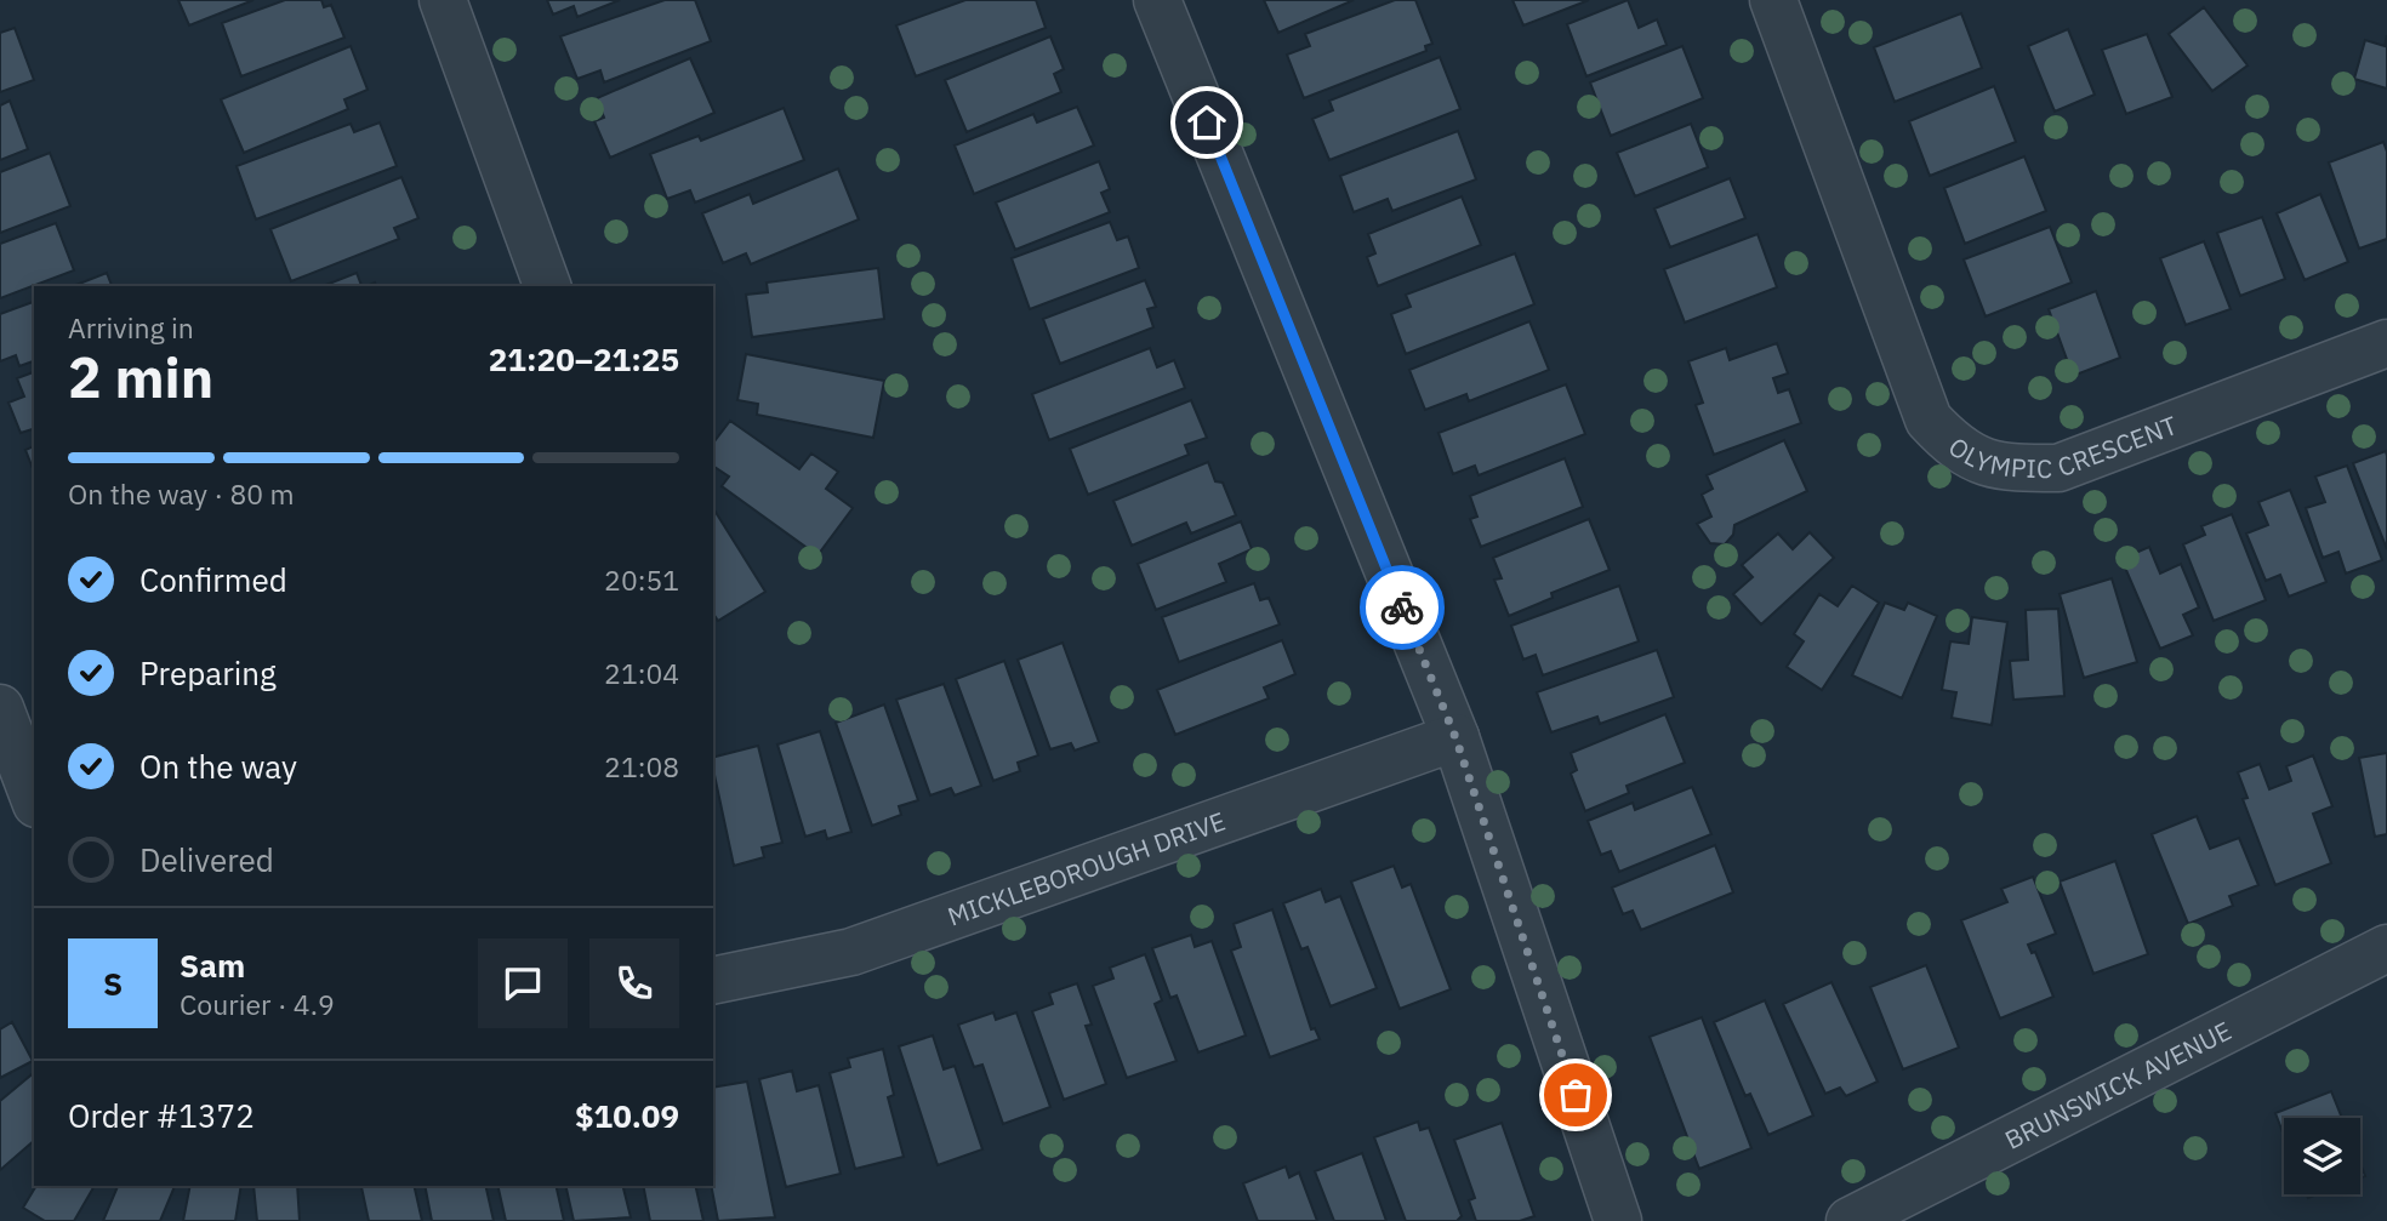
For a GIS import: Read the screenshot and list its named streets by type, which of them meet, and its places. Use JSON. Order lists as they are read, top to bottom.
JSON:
{
  "streets": {
    "street": ["OLYMPIC CRESCENT", "MICKLEBOROUGH DRIVE", "BRUNSWICK AVENUE"]
  },
  "page": {
    "heading": ["2 min", "Arriving in", "21:20–21:25"],
    "panel": [
      "Sam",
      "Courier · 4.9",
      "Order #1372",
      "$10.09"
    ],
    "bar": "On the way · 80 m",
    "list": [
      ["Confirmed", "20:51"],
      ["Preparing", "21:04"],
      ["On the way", "21:08"],
      "Delivered"
    ],
    "round": "S"
  }
}
